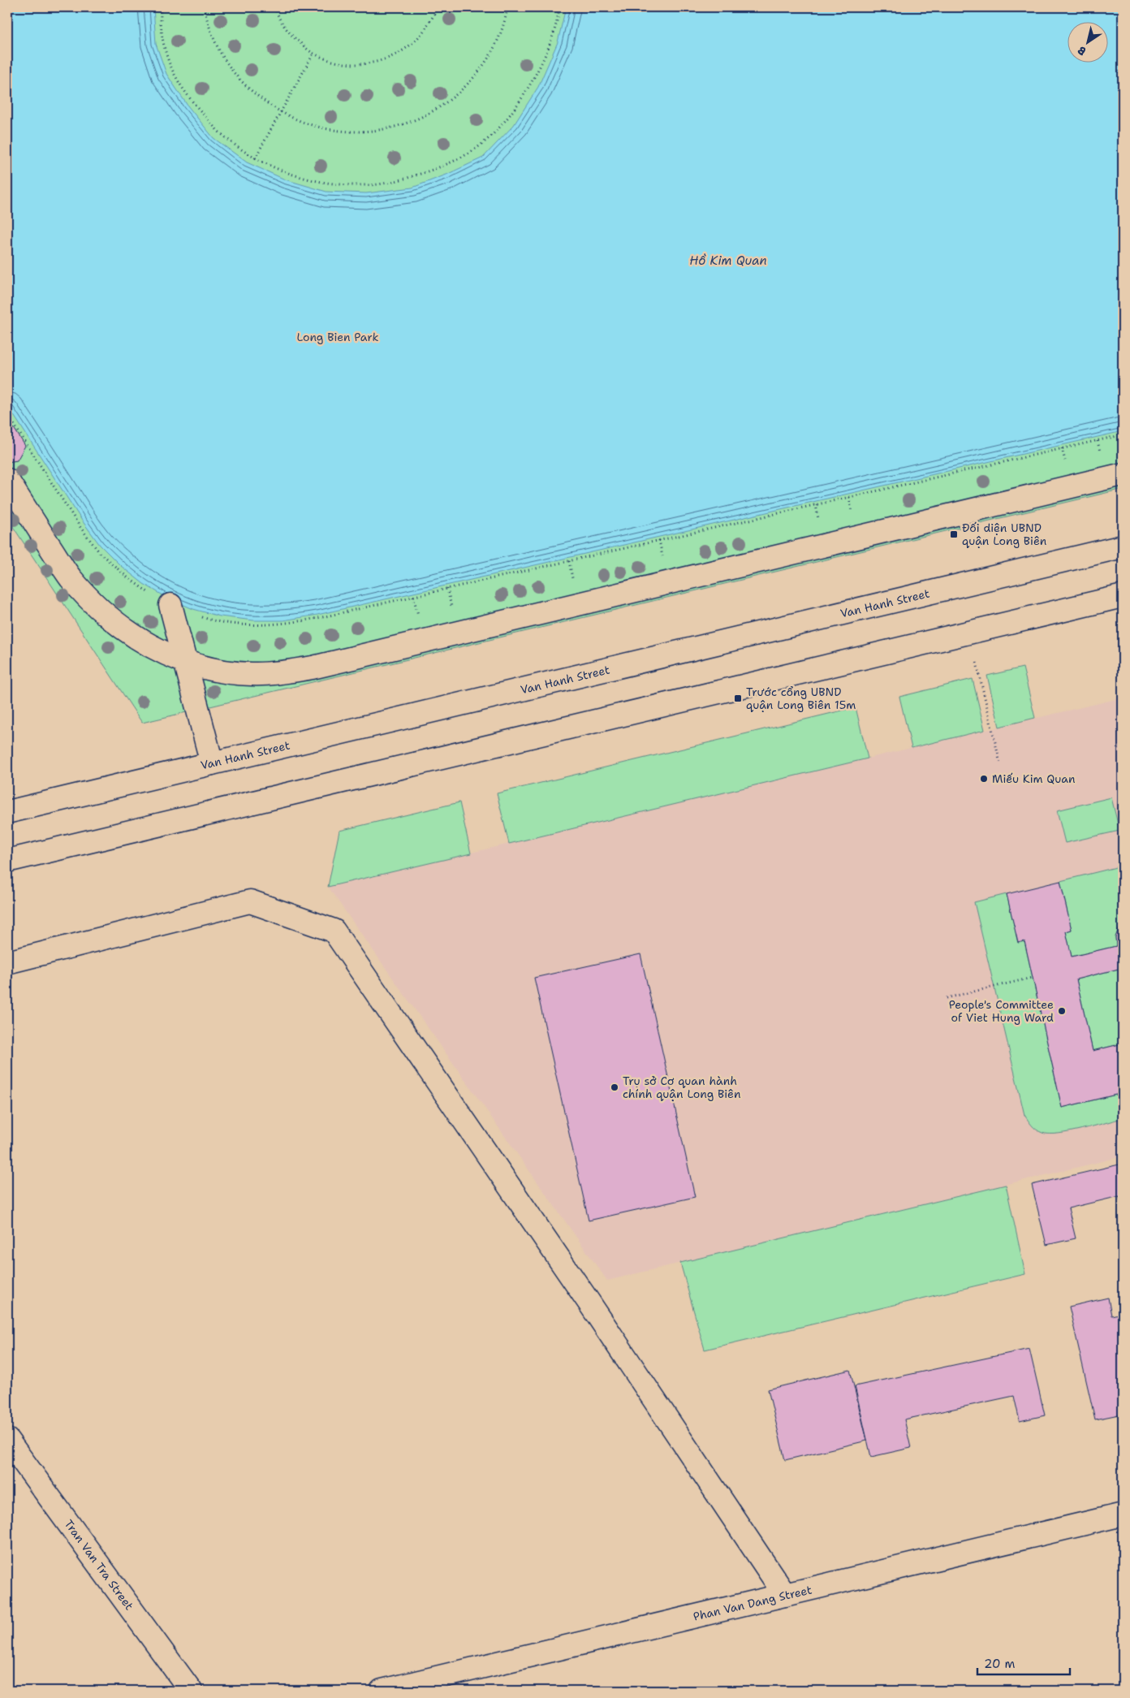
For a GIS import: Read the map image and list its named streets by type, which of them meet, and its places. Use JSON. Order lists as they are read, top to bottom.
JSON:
{
  "streets": {
    "street": ["Van Hanh Street", "Tran Van Tra Street", "Phan Van Dang Street"]
  },
  "water": ["Hồ Kim Quan"],
  "parks": ["Long Bien Park"],
  "places": {
    "transit": ["Đối diện UBND quận Long Biên", "Trước cổng UBND quận Long Biên 15m"],
    "other": ["Miếu Kim Quan", "People's Committee of Viet Hung Ward", "Trụ sở Cơ quan hành chính quận Long Biên"]
  },
  "scale_bar": "20 m",
  "north": "bottom left"
}
